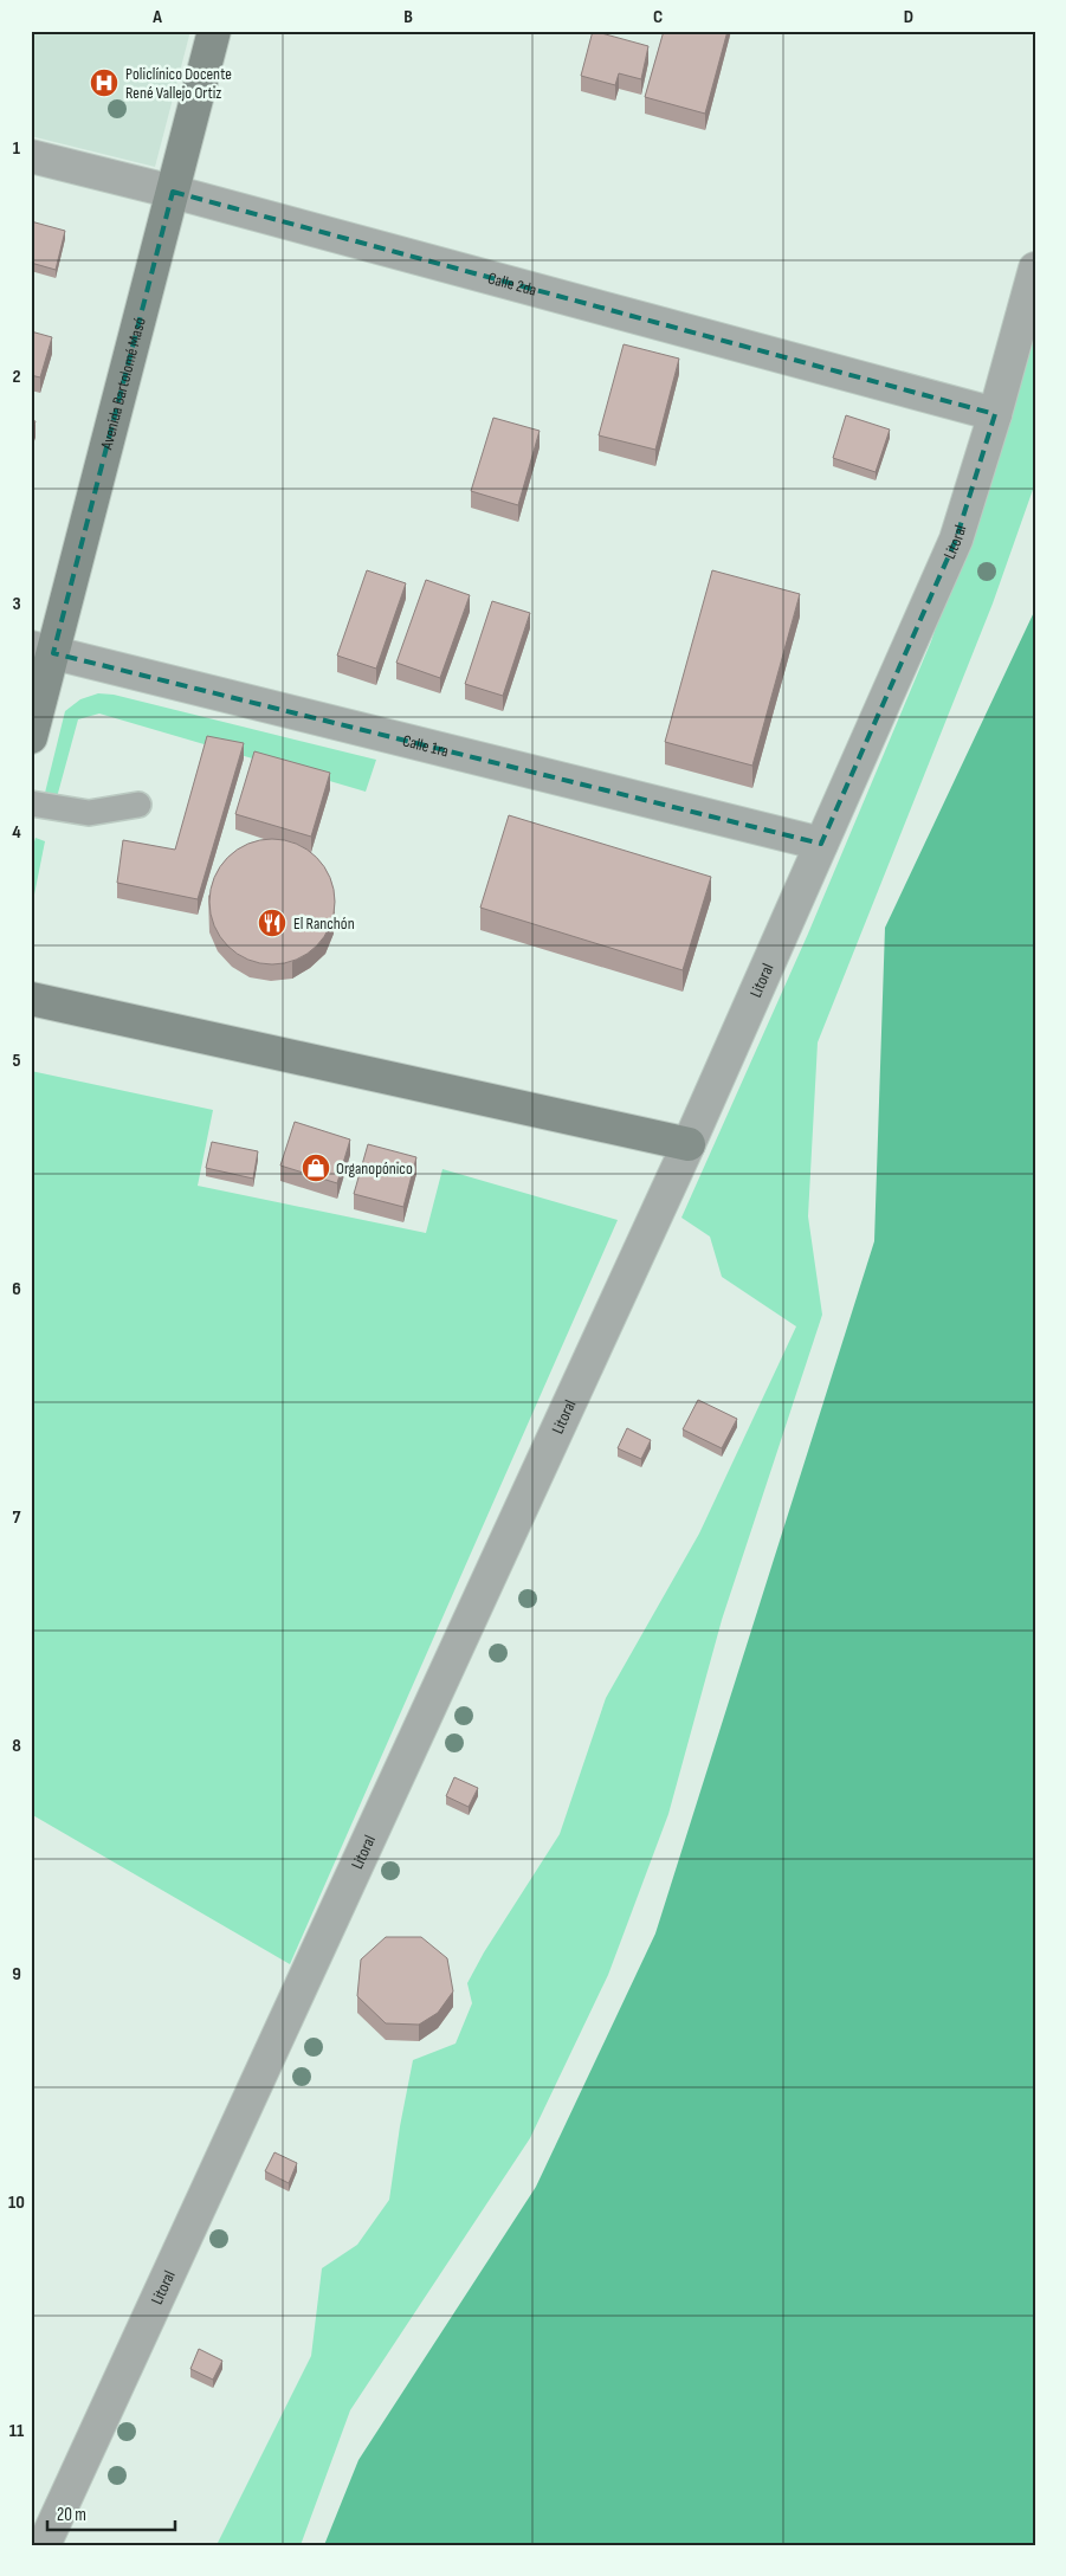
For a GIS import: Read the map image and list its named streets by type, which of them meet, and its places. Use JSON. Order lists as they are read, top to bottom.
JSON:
{
  "streets": {
    "main road": ["Avenida Bartolomé Masó"],
    "street": ["Calle 2da", "Litoral", "Calle 1ra"]
  },
  "crossings": [
    ["Calle 2da", "Avenida Bartolomé Masó"],
    ["Calle 2da", "Litoral"],
    ["Avenida Bartolomé Masó", "Calle 1ra"],
    ["Litoral", "Calle 1ra"]
  ],
  "places": {
    "hospital": ["Policlínico Docente René Vallejo Ortiz"],
    "restaurant": ["El Ranchón"],
    "shop": ["Organopónico"]
  },
  "scale_bar": "20 m",
  "grid": {
    "columns": [
      "A",
      "B",
      "C",
      "D"
    ],
    "rows": [
      "1",
      "2",
      "3",
      "4",
      "5",
      "6",
      "7",
      "8",
      "9",
      "10",
      "11"
    ]
  }
}
